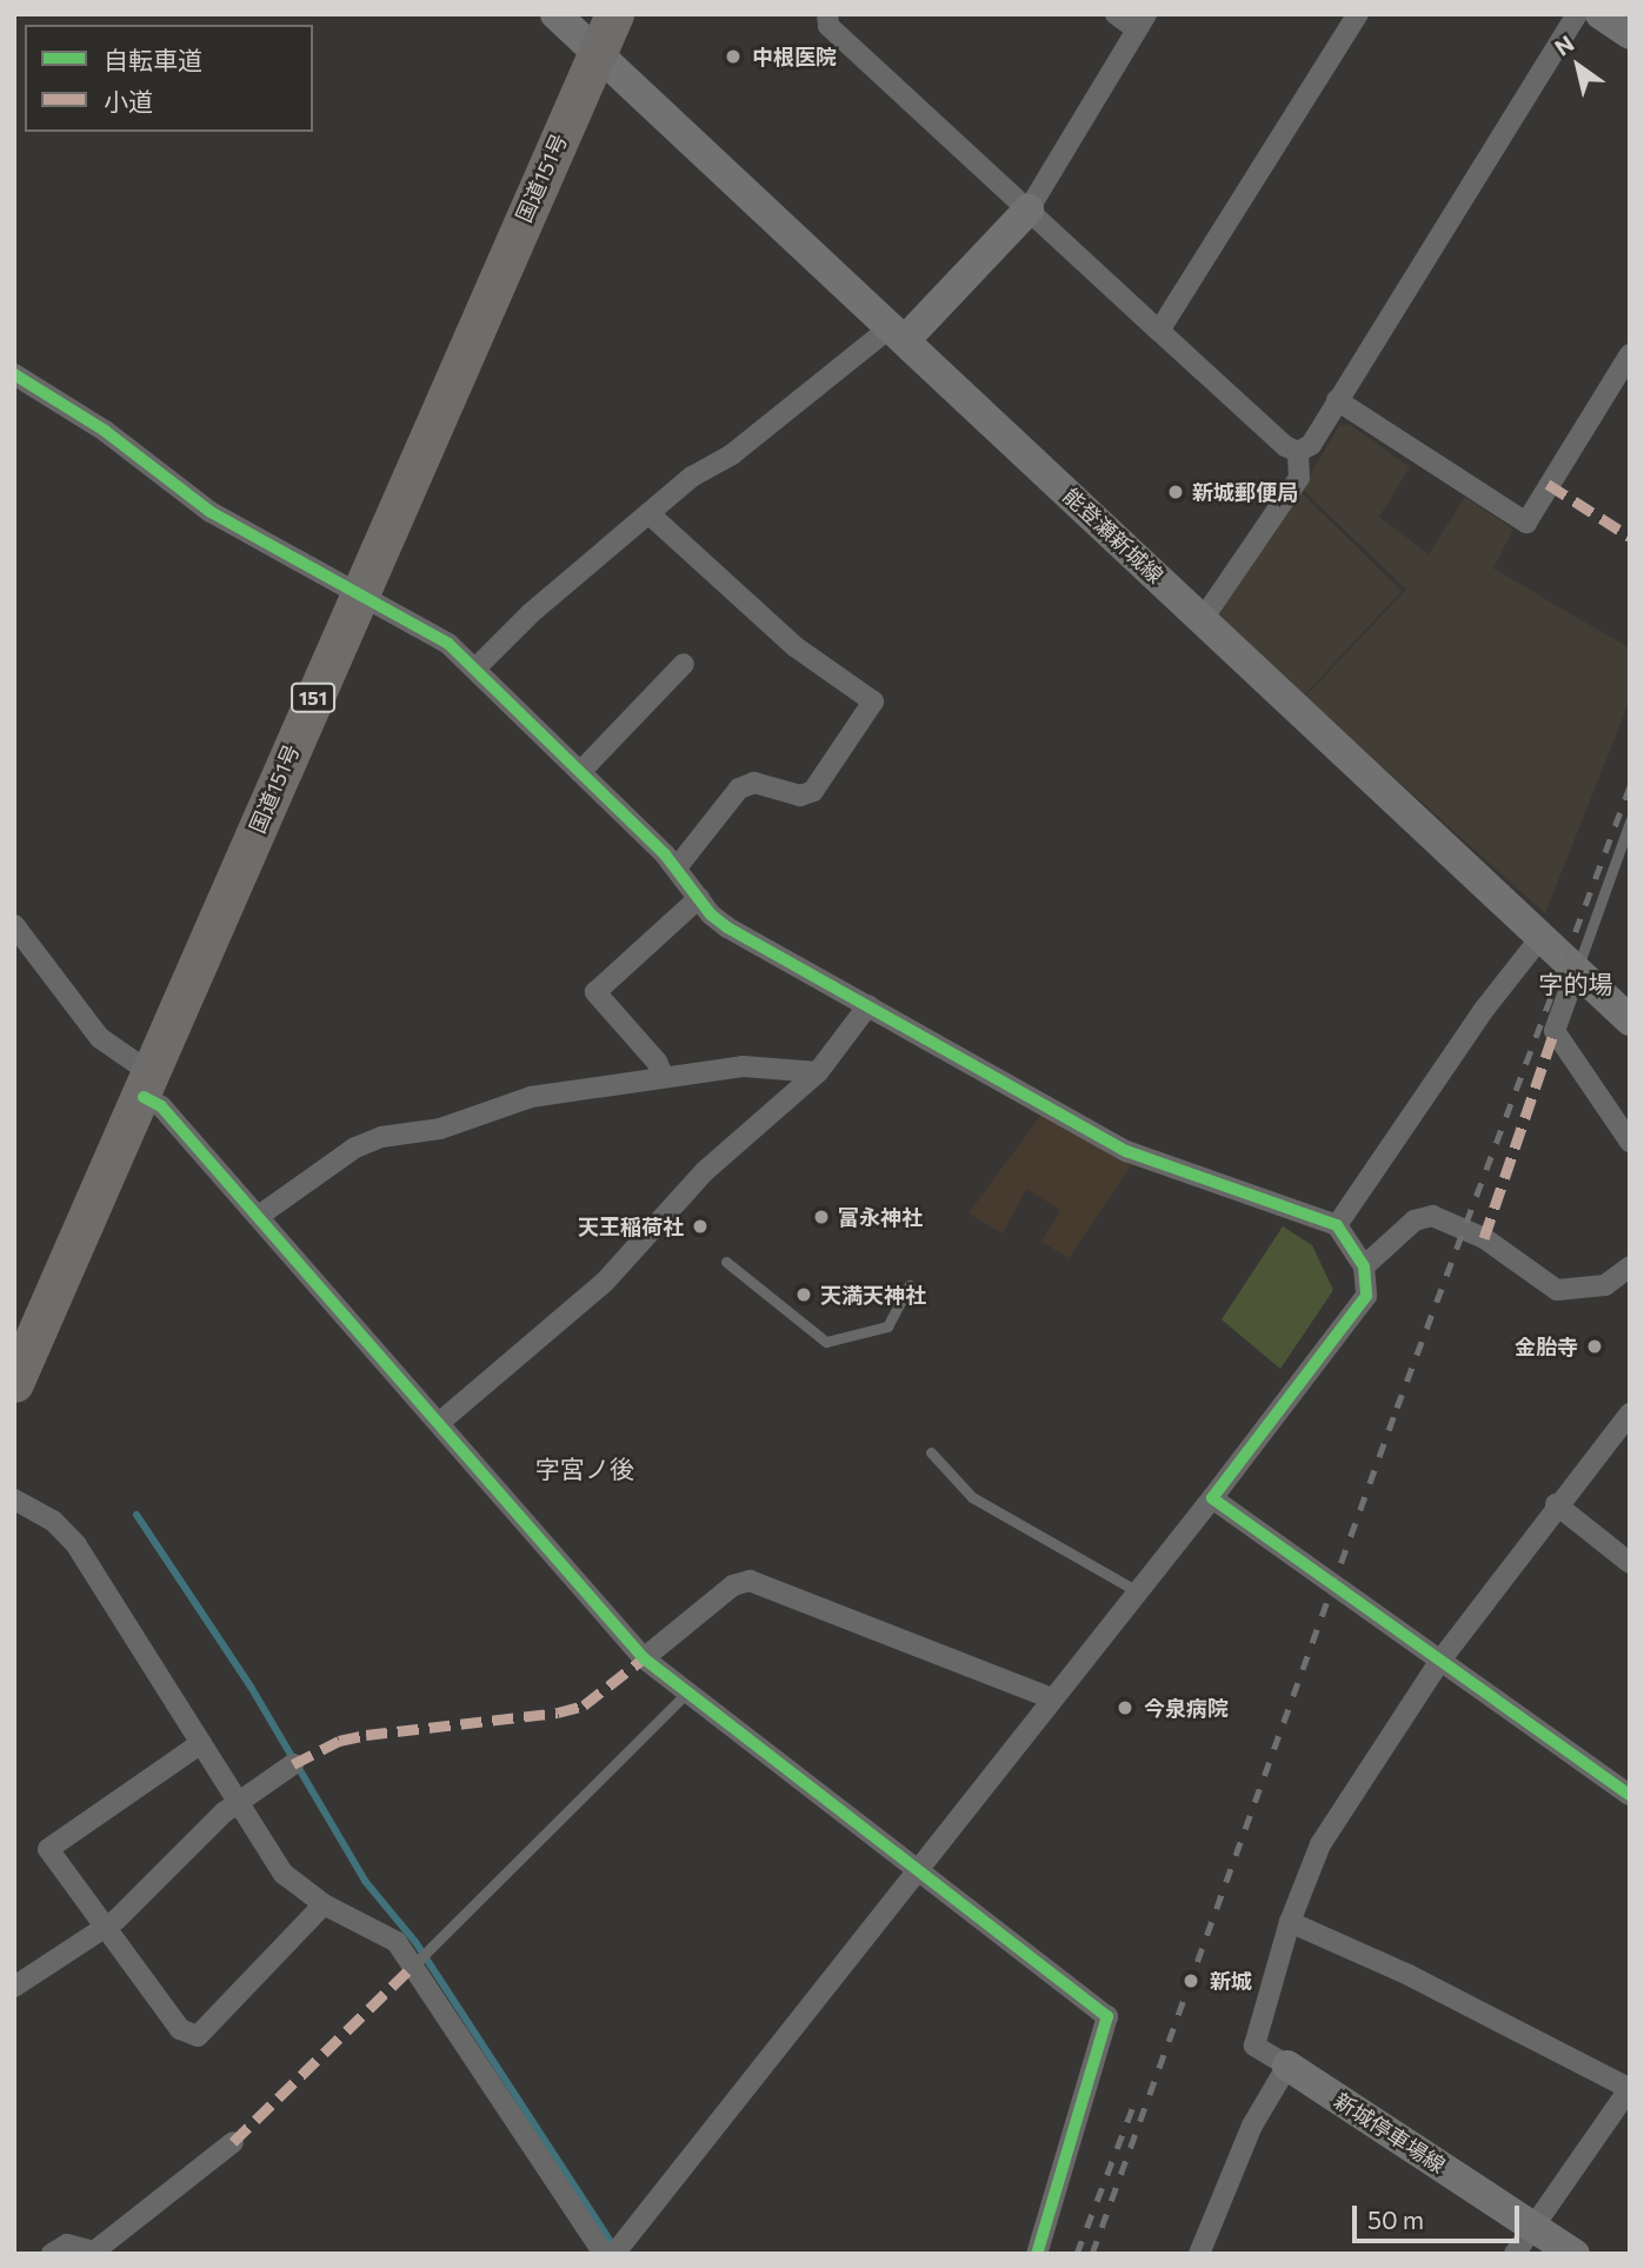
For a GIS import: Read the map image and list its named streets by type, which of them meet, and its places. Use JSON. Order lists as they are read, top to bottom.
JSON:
{
  "streets": {
    "highway": ["国道151号", "151"],
    "main road": ["能登瀬新城線", "新城停車場線"]
  },
  "crossings": [
    ["国道151号", "能登瀬新城線"]
  ],
  "districts": ["字的場", "字宮ノ後"],
  "places": [
    "中根医院",
    "新城郵便局",
    "富永神社",
    "天王稲荷社",
    "天満天神社",
    "金胎寺",
    "今泉病院",
    "新城"
  ],
  "legend": ["自転車道", "小道"],
  "scale_bar": "50 m",
  "north": "top left"
}
